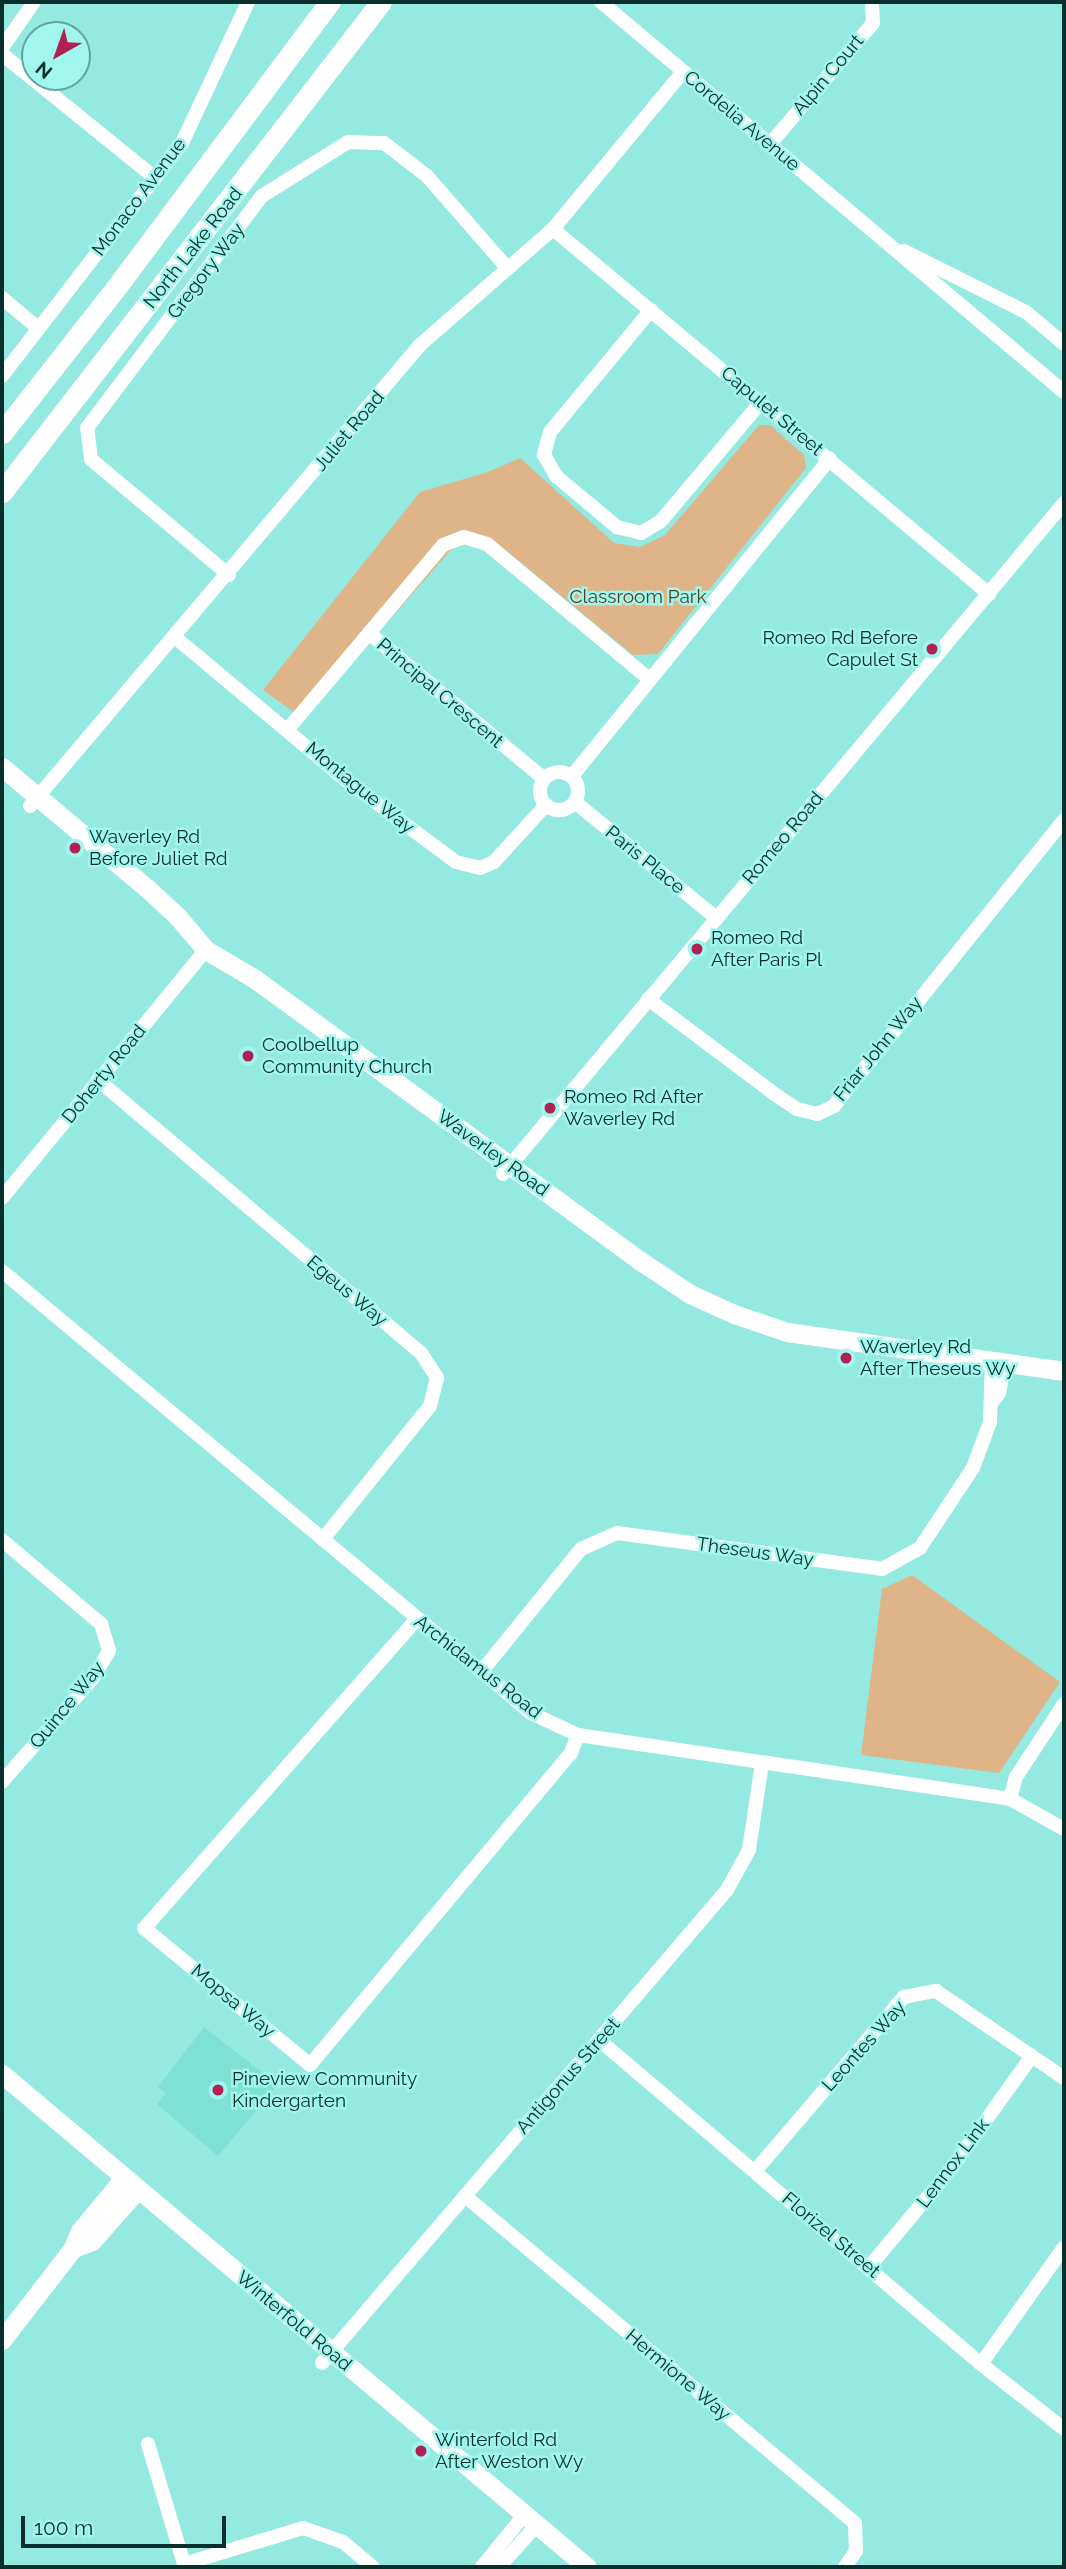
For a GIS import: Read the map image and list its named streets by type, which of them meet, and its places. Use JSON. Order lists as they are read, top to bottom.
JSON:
{
  "streets": {
    "main road": ["North Lake Road"],
    "street": [
      "Alpin Court",
      "Cordelia Avenue",
      "Monaco Avenue",
      "Gregory Way",
      "Capulet Street",
      "Juliet Road",
      "Principal Crescent",
      "Montague Way",
      "Romeo Road",
      "Paris Place",
      "Friar John Way",
      "Doherty Road",
      "Waverley Road",
      "Egeus Way",
      "Theseus Way",
      "Archidamus Road",
      "Quince Way",
      "Mopsa Way",
      "Leontes Way",
      "Antigonus Street",
      "Lennox Link",
      "Florizel Street",
      "Winterfold Road",
      "Hermione Way"
    ]
  },
  "crossings": [
    ["Alpin Court", "Cordelia Avenue"],
    ["Cordelia Avenue", "Juliet Road"],
    ["Gregory Way", "Juliet Road"],
    ["Capulet Street", "Juliet Road"],
    ["Capulet Street", "Romeo Road"],
    ["Juliet Road", "Montague Way"],
    ["Juliet Road", "Waverley Road"],
    ["Principal Crescent", "Montague Way"],
    ["Principal Crescent", "Paris Place"],
    ["Montague Way", "Paris Place"],
    ["Romeo Road", "Paris Place"],
    ["Romeo Road", "Friar John Way"],
    ["Romeo Road", "Waverley Road"],
    ["Doherty Road", "Waverley Road"],
    ["Doherty Road", "Egeus Way"],
    ["Waverley Road", "Theseus Way"],
    ["Egeus Way", "Archidamus Road"],
    ["Theseus Way", "Archidamus Road"],
    ["Archidamus Road", "Mopsa Way"],
    ["Archidamus Road", "Antigonus Street"],
    ["Leontes Way", "Lennox Link"],
    ["Leontes Way", "Florizel Street"],
    ["Antigonus Street", "Florizel Street"],
    ["Antigonus Street", "Winterfold Road"],
    ["Antigonus Street", "Hermione Way"],
    ["Lennox Link", "Florizel Street"]
  ],
  "parks": ["Classroom Park"],
  "places": [
    "Romeo Rd Before Capulet St",
    "Waverley Rd Before Juliet Rd",
    "Romeo Rd After Paris Pl",
    "Coolbellup Community Church",
    "Romeo Rd After Waverley Rd",
    "Waverley Rd After Theseus Wy",
    "Pineview Community Kindergarten",
    "Winterfold Rd After Weston Wy"
  ],
  "scale_bar": "100 m",
  "north": "bottom left"
}
